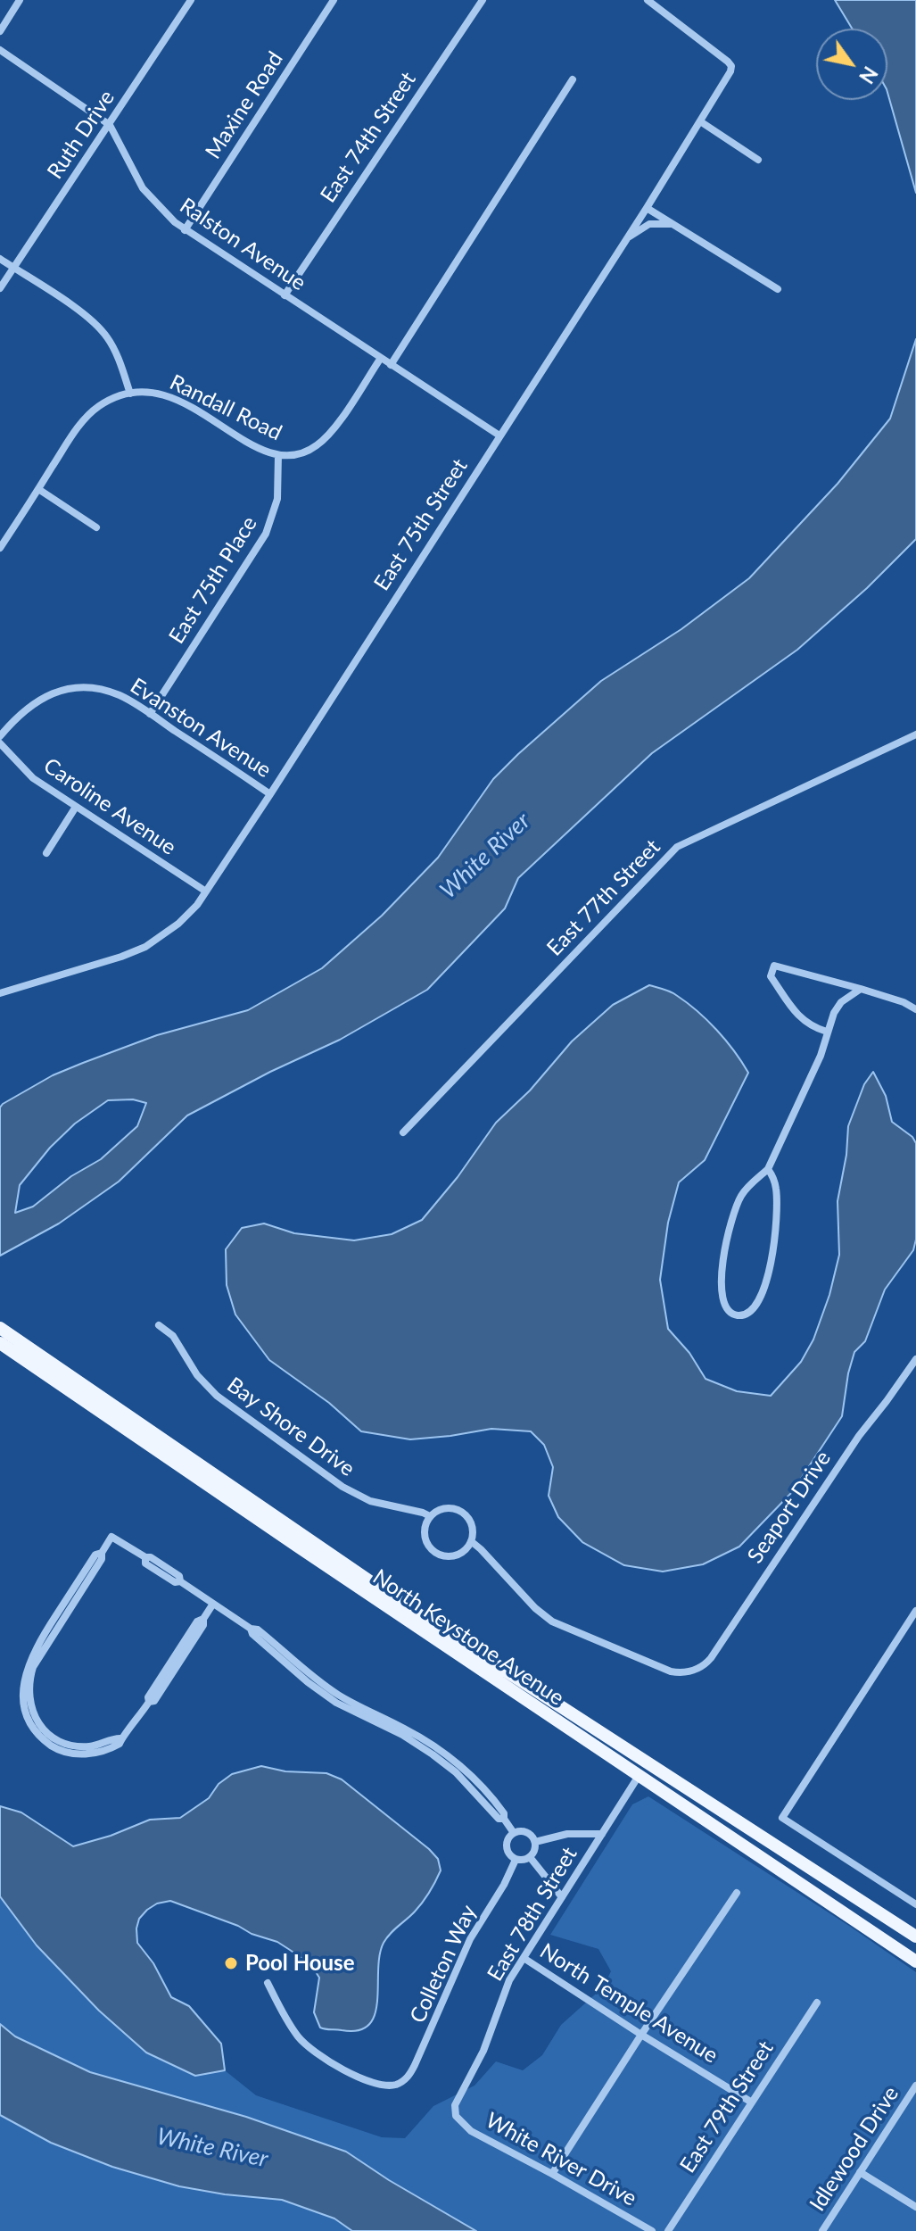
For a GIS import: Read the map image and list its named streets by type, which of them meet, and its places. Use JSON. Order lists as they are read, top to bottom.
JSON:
{
  "streets": {
    "main road": ["North Keystone Avenue"],
    "street": [
      "Maxine Road",
      "Ruth Drive",
      "East 74th Street",
      "Ralston Avenue",
      "Randall Road",
      "East 75th Street",
      "East 75th Place",
      "Evanston Avenue",
      "Caroline Avenue",
      "East 77th Street",
      "Bay Shore Drive",
      "Seaport Drive",
      "East 78th Street",
      "Colleton Way",
      "North Temple Avenue",
      "East 79th Street",
      "Idlewood Drive",
      "White River Drive"
    ]
  },
  "crossings": [
    ["Maxine Road", "Ralston Avenue"],
    ["Ruth Drive", "Ralston Avenue"],
    ["East 74th Street", "Ralston Avenue"],
    ["Ralston Avenue", "Randall Road"],
    ["Ralston Avenue", "East 75th Street"],
    ["Randall Road", "East 75th Place"],
    ["East 75th Street", "Evanston Avenue"],
    ["East 75th Street", "Caroline Avenue"],
    ["East 75th Place", "Evanston Avenue"],
    ["Bay Shore Drive", "Seaport Drive"],
    ["North Keystone Avenue", "East 78th Street"],
    ["East 78th Street", "North Temple Avenue"],
    ["East 78th Street", "White River Drive"],
    ["North Temple Avenue", "East 79th Street"]
  ],
  "water": ["White River"],
  "places": ["Pool House"],
  "north": "bottom right"
}
